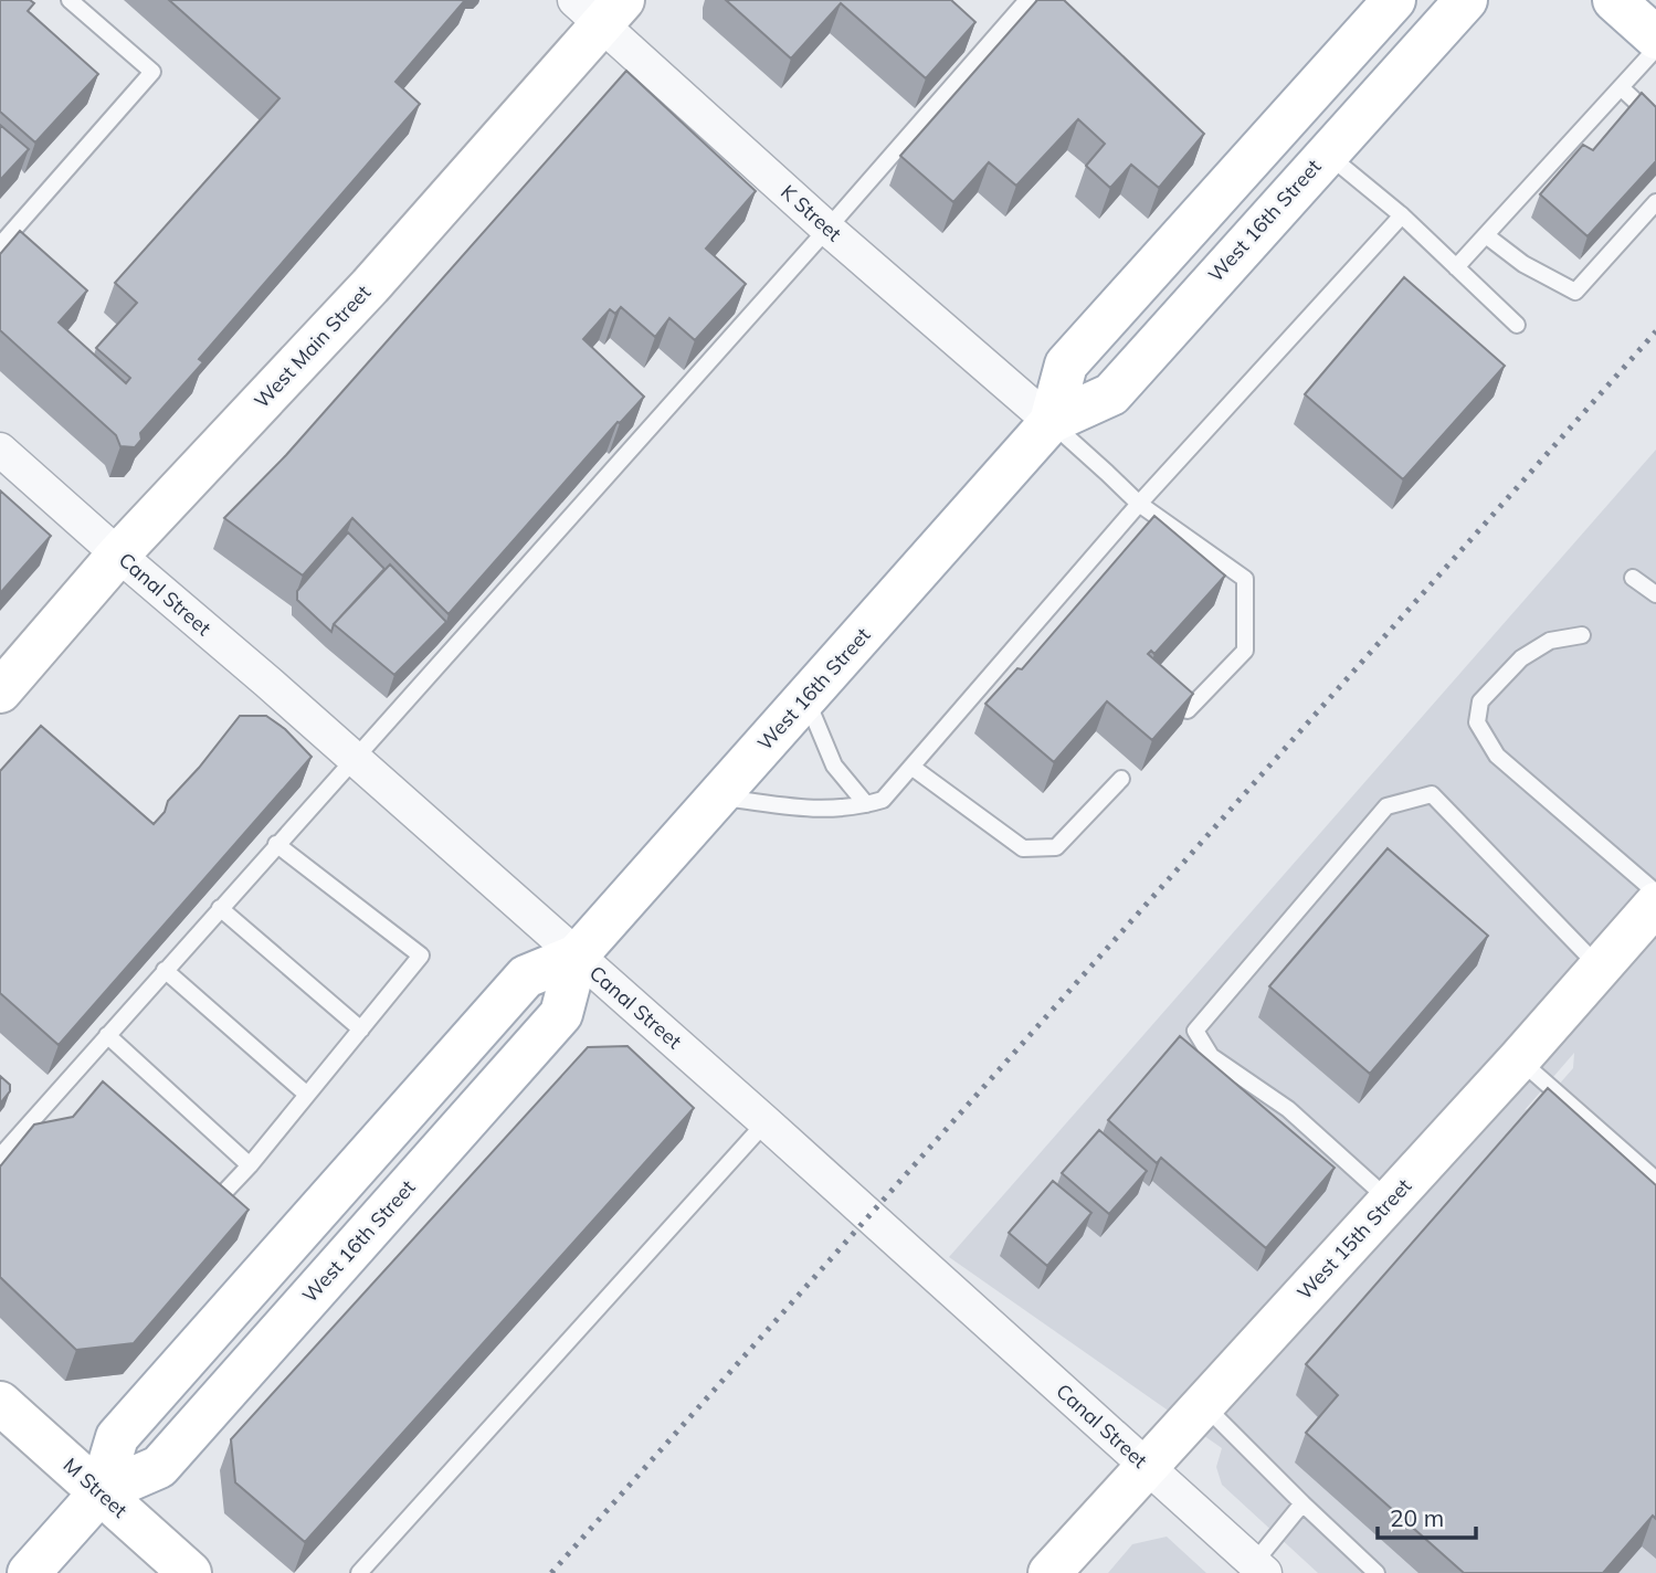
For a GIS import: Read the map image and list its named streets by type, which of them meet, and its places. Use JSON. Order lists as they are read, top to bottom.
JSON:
{
  "streets": {
    "main road": [
      "West 16th Street",
      "West Main Street",
      "West 15th Street",
      "M Street"
    ],
    "street": ["K Street", "Canal Street"]
  },
  "crossings": [
    ["K Street", "West 16th Street"],
    ["K Street", "West Main Street"],
    ["West 16th Street", "Canal Street"],
    ["West 16th Street", "M Street"],
    ["West Main Street", "Canal Street"],
    ["Canal Street", "West 15th Street"]
  ],
  "scale_bar": "20 m"
}
